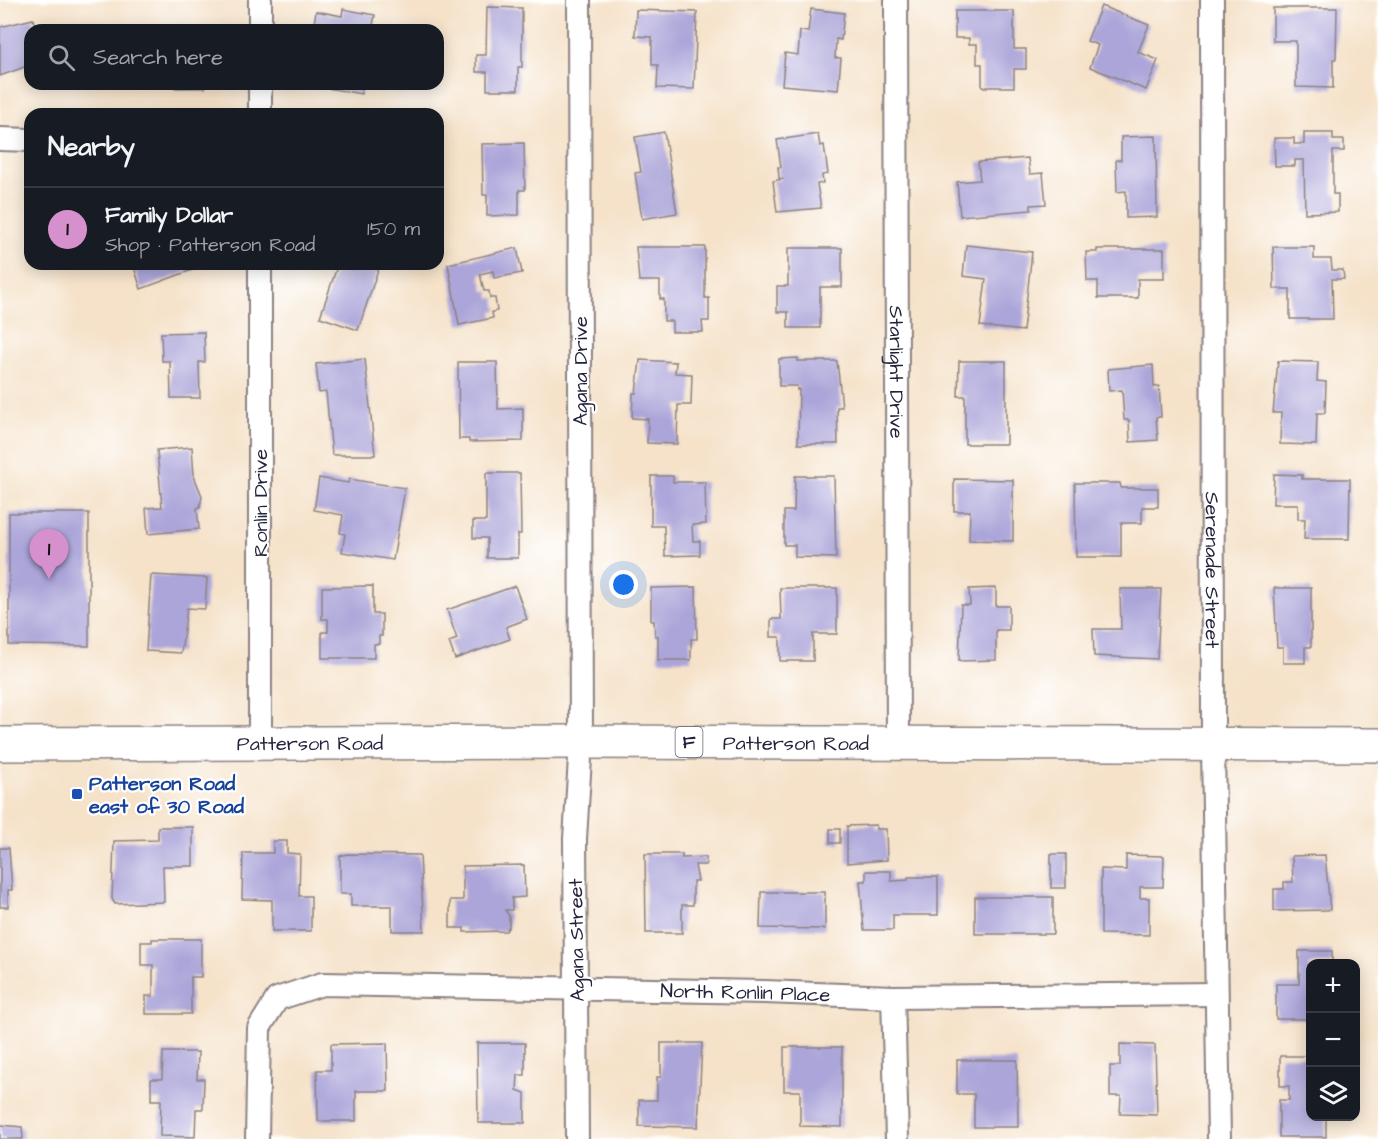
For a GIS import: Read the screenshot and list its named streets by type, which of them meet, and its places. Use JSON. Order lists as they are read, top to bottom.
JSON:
{
  "streets": {
    "main road": ["F", "Patterson Road"],
    "street": [
      "Agana Drive",
      "Starlight Drive",
      "Ronlin Drive",
      "Serenade Street",
      "Agana Street",
      "North Ronlin Place"
    ]
  },
  "crossings": [
    ["Agana Drive", "Patterson Road"],
    ["Agana Drive", "Agana Street"],
    ["Starlight Drive", "Patterson Road"],
    ["Ronlin Drive", "Patterson Road"],
    ["Serenade Street", "Patterson Road"],
    ["Serenade Street", "North Ronlin Place"],
    ["Patterson Road", "Agana Street"],
    ["Agana Street", "North Ronlin Place"]
  ],
  "places": {
    "transit": ["Patterson Road east of 30 Road"]
  },
  "page": {
    "search": "Search here",
    "heading": "Nearby",
    "list": [
      {
        "mark": "1",
        "name": "Family Dollar",
        "note": "Shop · Patterson Road",
        "value": "150 m"
      }
    ],
    "pins": "1",
    "map_buttons": ["+", "−"]
  }
}
